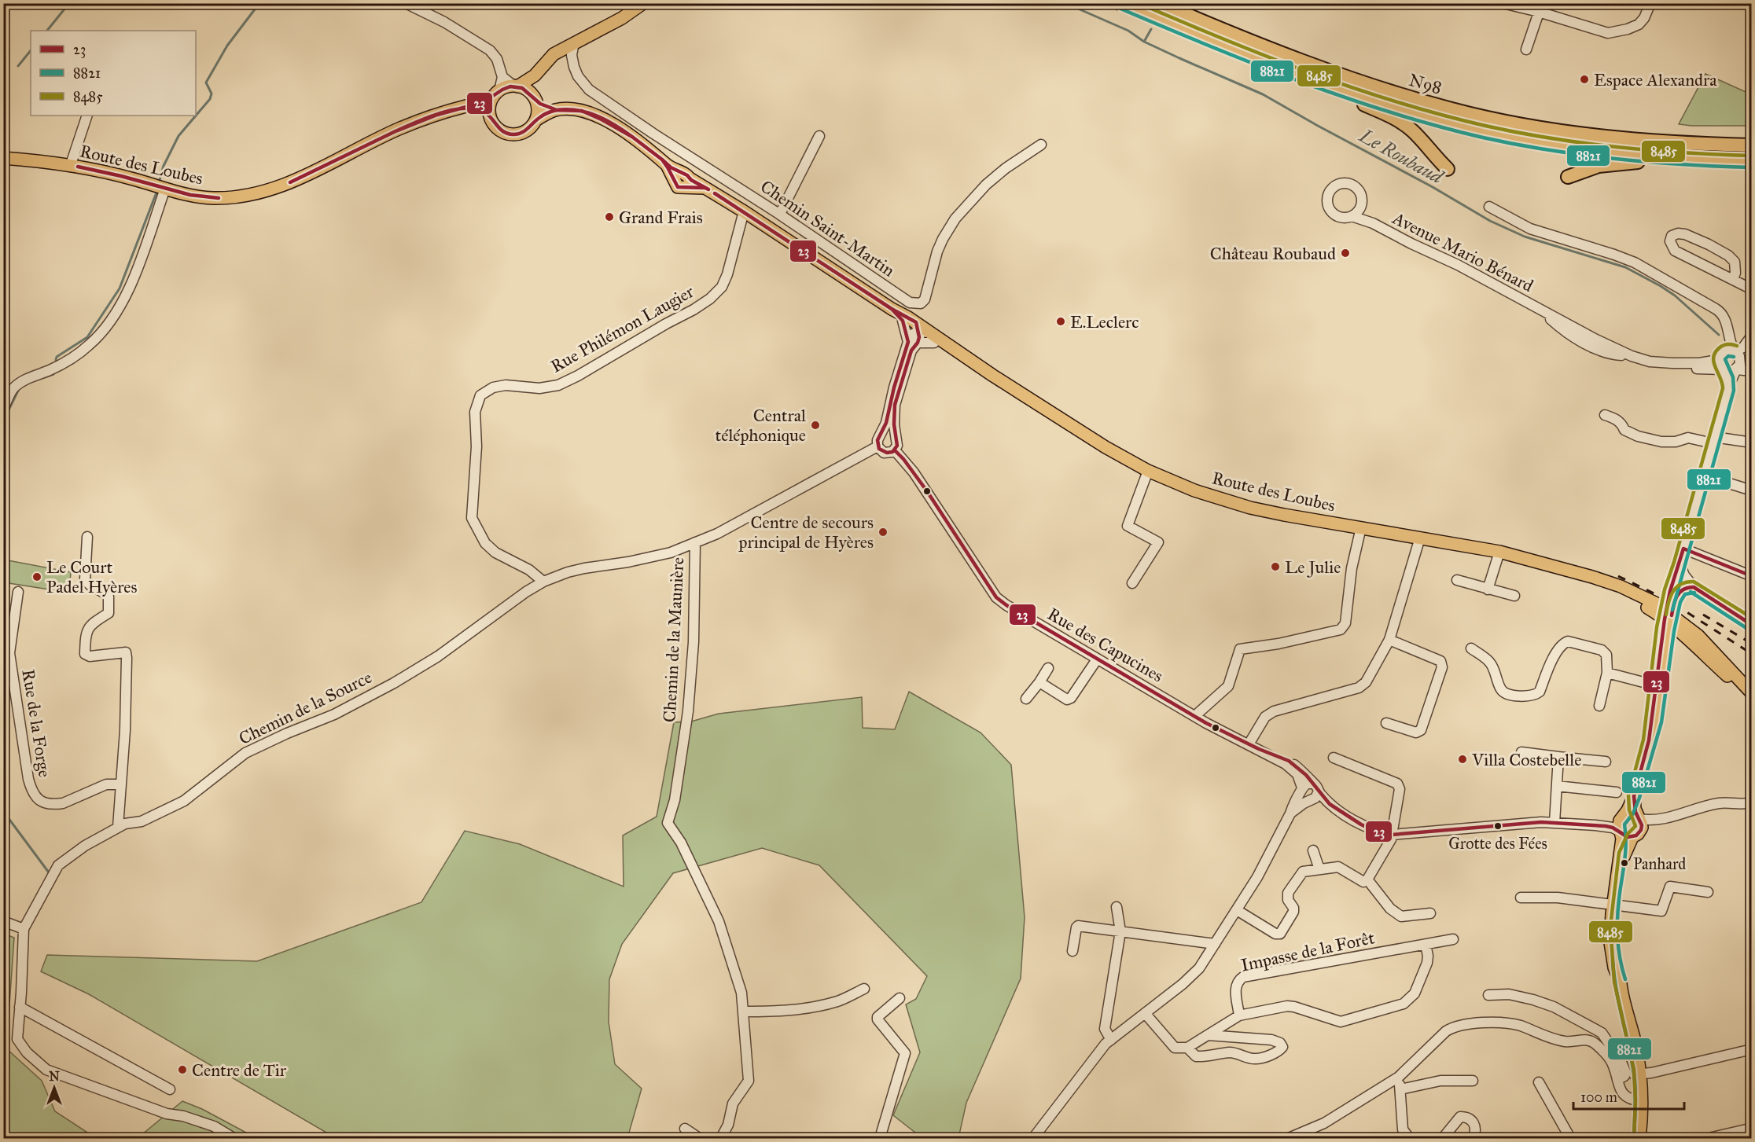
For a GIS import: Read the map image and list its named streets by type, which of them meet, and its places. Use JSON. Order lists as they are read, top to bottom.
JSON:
{
  "streets": {
    "highway": ["N98"],
    "main road": ["Route des Loubes"],
    "street": [
      "Chemin Saint-Martin",
      "Avenue Mario Bénard",
      "Rue Philémon Laugier",
      "Chemin de la Maunière",
      "Rue des Capucines",
      "Chemin de la Source",
      "Rue de la Forge",
      "Impasse de la Forêt"
    ]
  },
  "crossings": [
    ["Route des Loubes", "Rue Philémon Laugier"],
    ["Rue Philémon Laugier", "Chemin de la Source"],
    ["Chemin de la Maunière", "Chemin de la Source"],
    ["Rue des Capucines", "Chemin de la Source"]
  ],
  "water": ["Le Roubaud"],
  "places": [
    "Espace Alexandra",
    "Grand Frais",
    "Château Roubaud",
    "E.Leclerc",
    "Central téléphonique",
    "Centre de secours principal de Hyères",
    "Le Julie",
    "Le Court Padel Hyères",
    "Villa Costebelle",
    "Grotte des Fées",
    "Panhard",
    "Centre de Tir"
  ],
  "lines": ["transit line 8485", "transit line 8821", "transit line 23"],
  "legend": ["23", "8821", "8485"],
  "scale_bar": "100 m",
  "north": "top"
}
